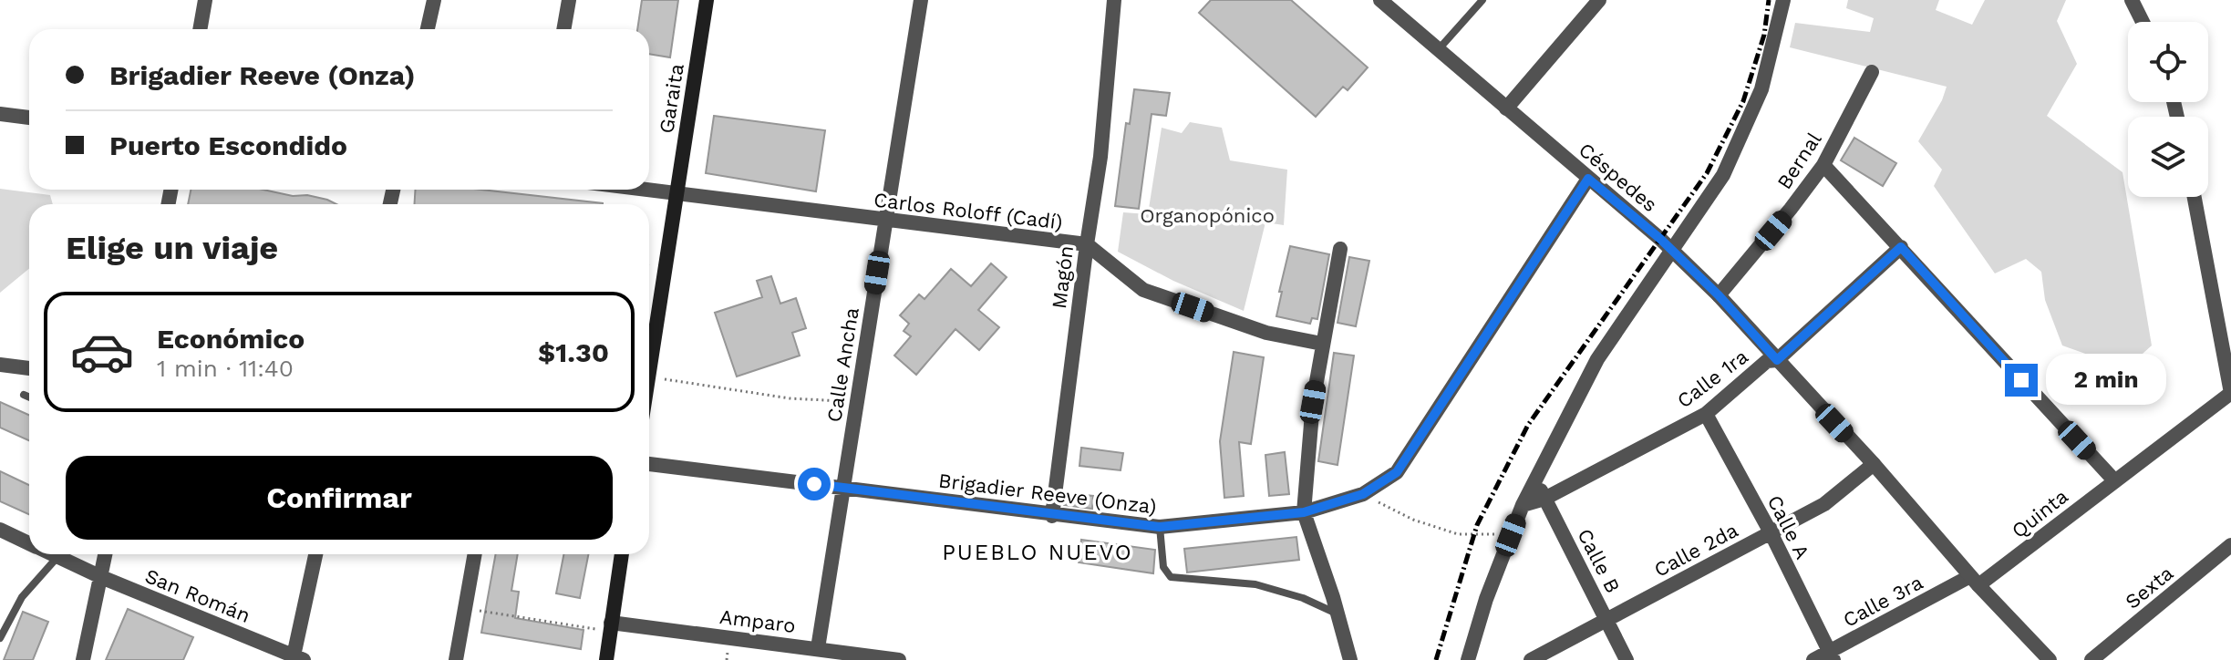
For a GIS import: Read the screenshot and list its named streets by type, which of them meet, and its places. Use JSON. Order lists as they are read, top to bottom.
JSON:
{
  "streets": {
    "main road": ["Garaita"],
    "street": [
      "Bernal",
      "Céspedes",
      "Carlos Roloff (Cadí)",
      "Magón",
      "Calle Ancha",
      "Calle 1ra",
      "Brigadier Reeve (Onza)",
      "Quinta",
      "Calle A",
      "Calle 2da",
      "Calle B",
      "Sexta",
      "San Román",
      "Calle 3ra",
      "Amparo"
    ]
  },
  "crossings": [
    ["Garaita", "Carlos Roloff (Cadí)"],
    ["Bernal", "Céspedes"],
    ["Céspedes", "Calle 1ra"],
    ["Céspedes", "Brigadier Reeve (Onza)"],
    ["Céspedes", "Quinta"],
    ["Céspedes", "Calle 2da"],
    ["Céspedes", "Calle 3ra"],
    ["Carlos Roloff (Cadí)", "Magón"],
    ["Carlos Roloff (Cadí)", "Calle Ancha"],
    ["Magón", "Brigadier Reeve (Onza)"],
    ["Calle Ancha", "Brigadier Reeve (Onza)"],
    ["Calle Ancha", "Amparo"],
    ["Calle 1ra", "Calle A"],
    ["Calle 1ra", "Calle B"],
    ["Quinta", "Calle 3ra"],
    ["Calle A", "Calle 2da"],
    ["Calle A", "Calle 3ra"],
    ["Calle 2da", "Calle B"]
  ],
  "districts": ["PUEBLO NUEVO"],
  "parks": ["Organopónico"],
  "page": {
    "banner": ["Brigadier Reeve (Onza)", "Puerto Escondido"],
    "heading": "Elige un viaje",
    "list": [
      {
        "name": "Económico",
        "note": "1 min · 11:40",
        "value": "$1.30"
      }
    ],
    "bubble": "2 min",
    "buttons": "Confirmar"
  }
}
